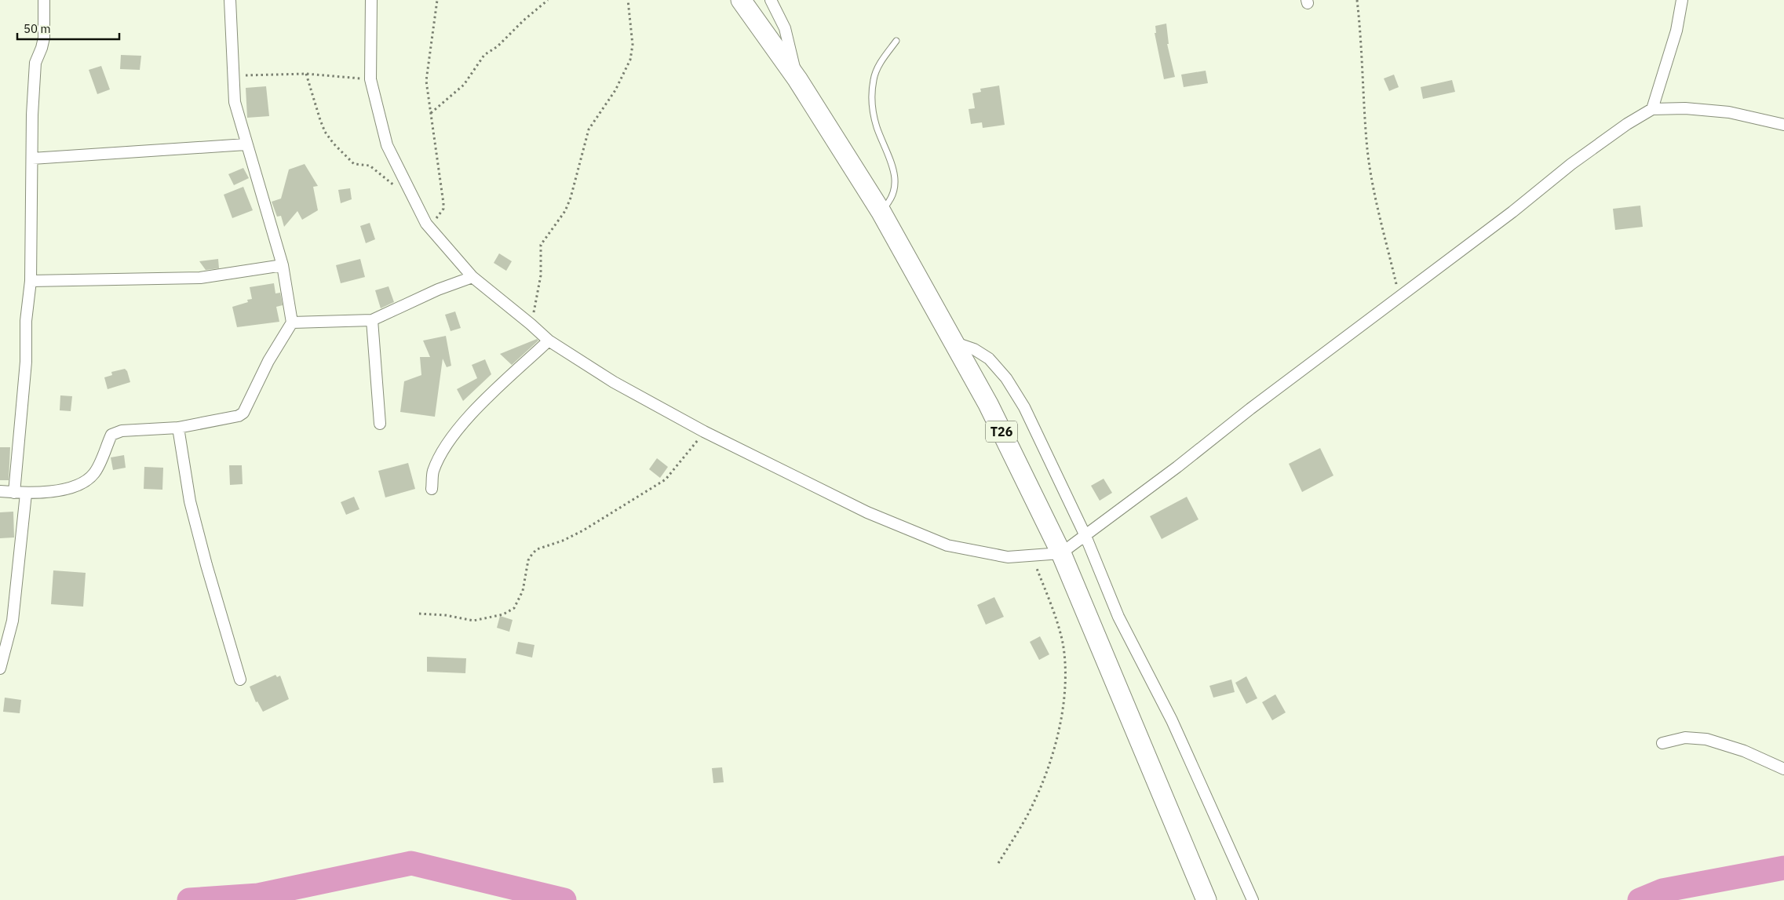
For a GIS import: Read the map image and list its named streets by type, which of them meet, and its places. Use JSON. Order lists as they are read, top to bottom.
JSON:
{
  "streets": {
    "highway": ["T26"]
  },
  "scale_bar": "50 m"
}
